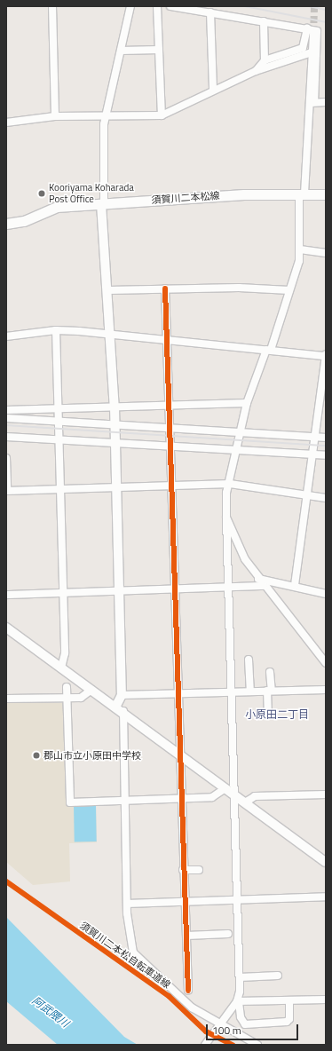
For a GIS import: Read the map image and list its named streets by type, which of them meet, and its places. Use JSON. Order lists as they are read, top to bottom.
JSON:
{
  "streets": {
    "main road": ["須賀川二本松線"],
    "cycle path": ["須賀川二本松自転車道線"]
  },
  "districts": ["小原田二丁目"],
  "water": ["阿武隈川"],
  "places": ["Kooriyama Koharada Post Office", "郡山市立小原田中学校"],
  "scale_bar": "100 m"
}
